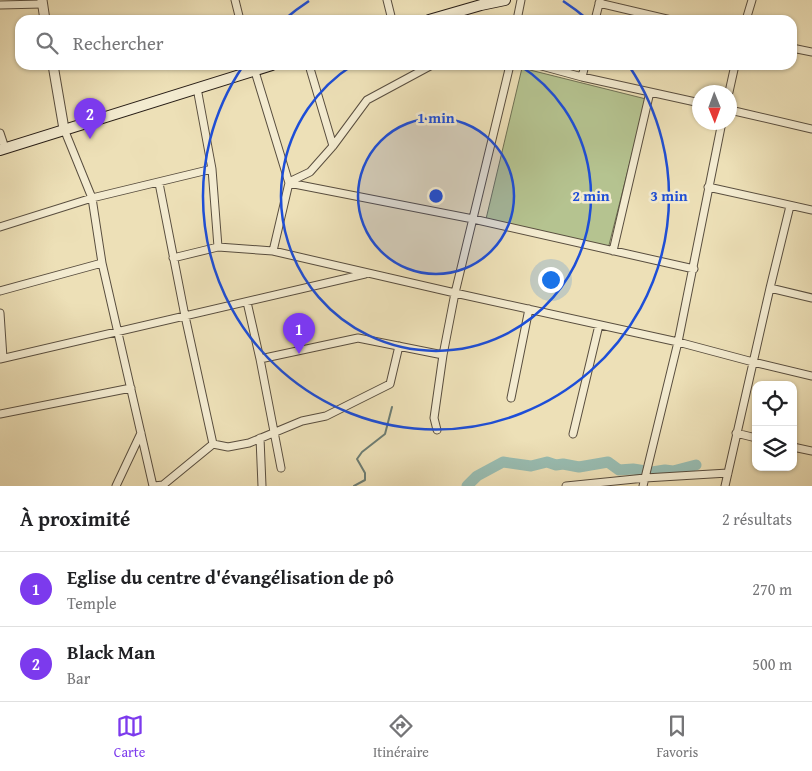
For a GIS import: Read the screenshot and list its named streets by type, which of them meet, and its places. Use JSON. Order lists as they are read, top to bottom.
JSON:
{
  "north": "bottom",
  "page": {
    "search": "Rechercher",
    "pins": ["2", "1"],
    "heading": ["À proximité", "2 résultats"],
    "list": [
      {
        "mark": "1",
        "name": "Eglise du centre d'évangélisation de pô",
        "note": "Temple",
        "value": "270 m"
      },
      {
        "mark": "2",
        "name": "Black Man",
        "note": "Bar",
        "value": "500 m"
      }
    ],
    "nav": ["Carte", "Itinéraire", "Favoris"]
  },
  "rings": ["1 min", "2 min", "3 min"]
}
